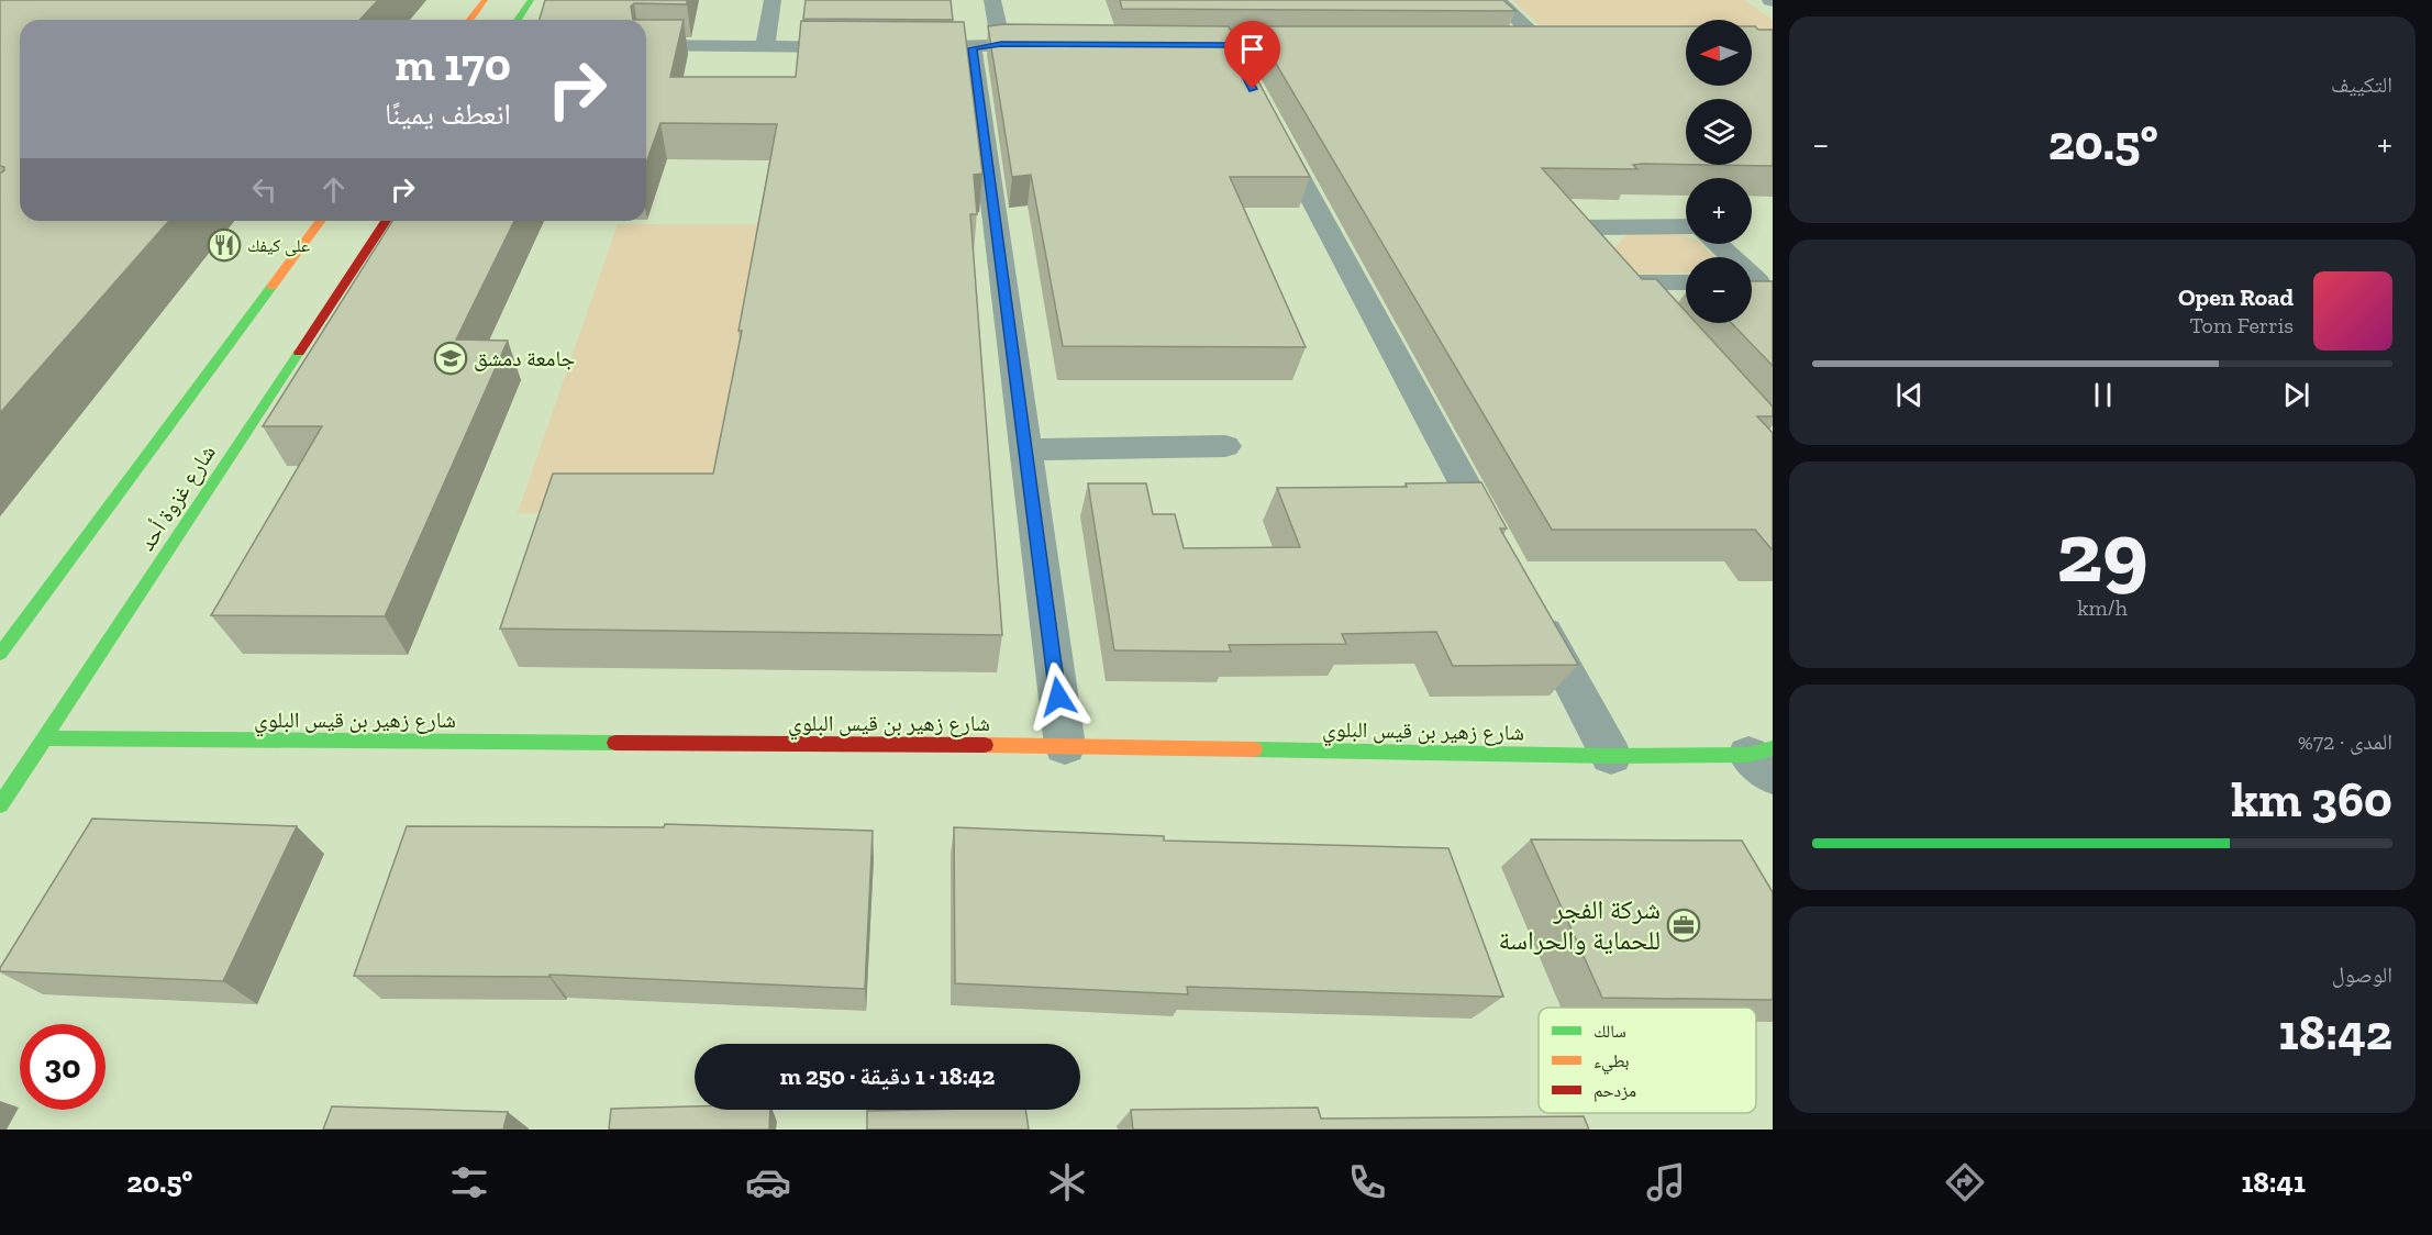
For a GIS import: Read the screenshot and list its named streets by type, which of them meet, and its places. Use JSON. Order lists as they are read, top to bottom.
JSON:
{
  "streets": {
    "main road": ["شارع غزوة أحد", "شارع زهير بن قيس البلوي"]
  },
  "crossings": [
    ["شارع غزوة أحد", "شارع زهير بن قيس البلوي"]
  ],
  "places": {
    "restaurant": ["على كيفك"],
    "school or university": ["جامعة دمشق"],
    "office": ["شركة الفجر للحماية والحراسة"]
  },
  "legend": ["سالك", "بطيء", "مزدحم"],
  "north": "left",
  "page": {
    "tile": [
      "التكييف",
      ["29", "km/h"],
      ["المدى · 72%", "360 km"],
      ["الوصول", "18:42"]
    ],
    "map_buttons": ["+", "−"],
    "turn": ["170 m", "انعطف يمينًا"],
    "heat": ["−", "20.5°", "+"],
    "song": ["Open Road", "Tom Ferris"],
    "limit": "30",
    "trip": "18:42 · 1 دقيقة · 250 m",
    "tabs": ["18:41", "20.5°"]
  }
}
